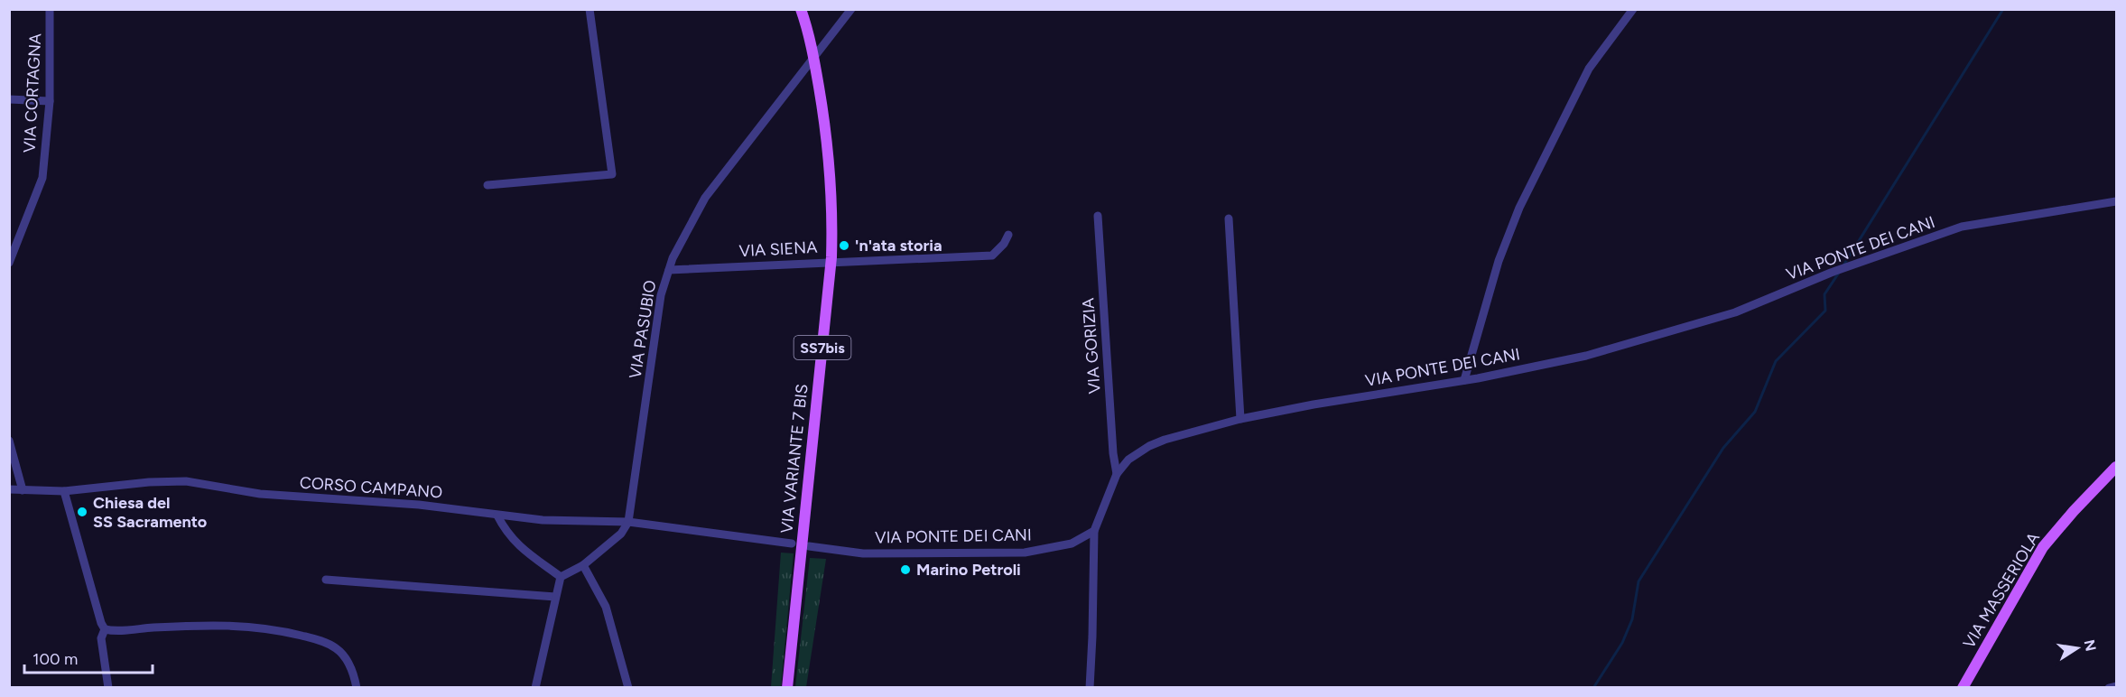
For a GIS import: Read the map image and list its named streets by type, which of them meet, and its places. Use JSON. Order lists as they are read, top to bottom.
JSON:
{
  "streets": {
    "main road": ["SS7bis", "VIA VARIANTE 7 BIS", "VIA MASSERIOLA"],
    "street": [
      "VIA CORTAGNA",
      "VIA PONTE DEI CANI",
      "VIA SIENA",
      "VIA PASUBIO",
      "VIA GORIZIA",
      "CORSO CAMPANO"
    ]
  },
  "crossings": [
    ["VIA PONTE DEI CANI", "VIA GORIZIA"],
    ["VIA SIENA", "VIA PASUBIO"],
    ["VIA SIENA", "VIA VARIANTE 7 BIS"],
    ["VIA PASUBIO", "VIA VARIANTE 7 BIS"],
    ["VIA PASUBIO", "CORSO CAMPANO"]
  ],
  "places": ["'n'ata storia", "Chiesa del SS Sacramento", "Marino Petroli"],
  "scale_bar": "100 m",
  "north": "right"
}
